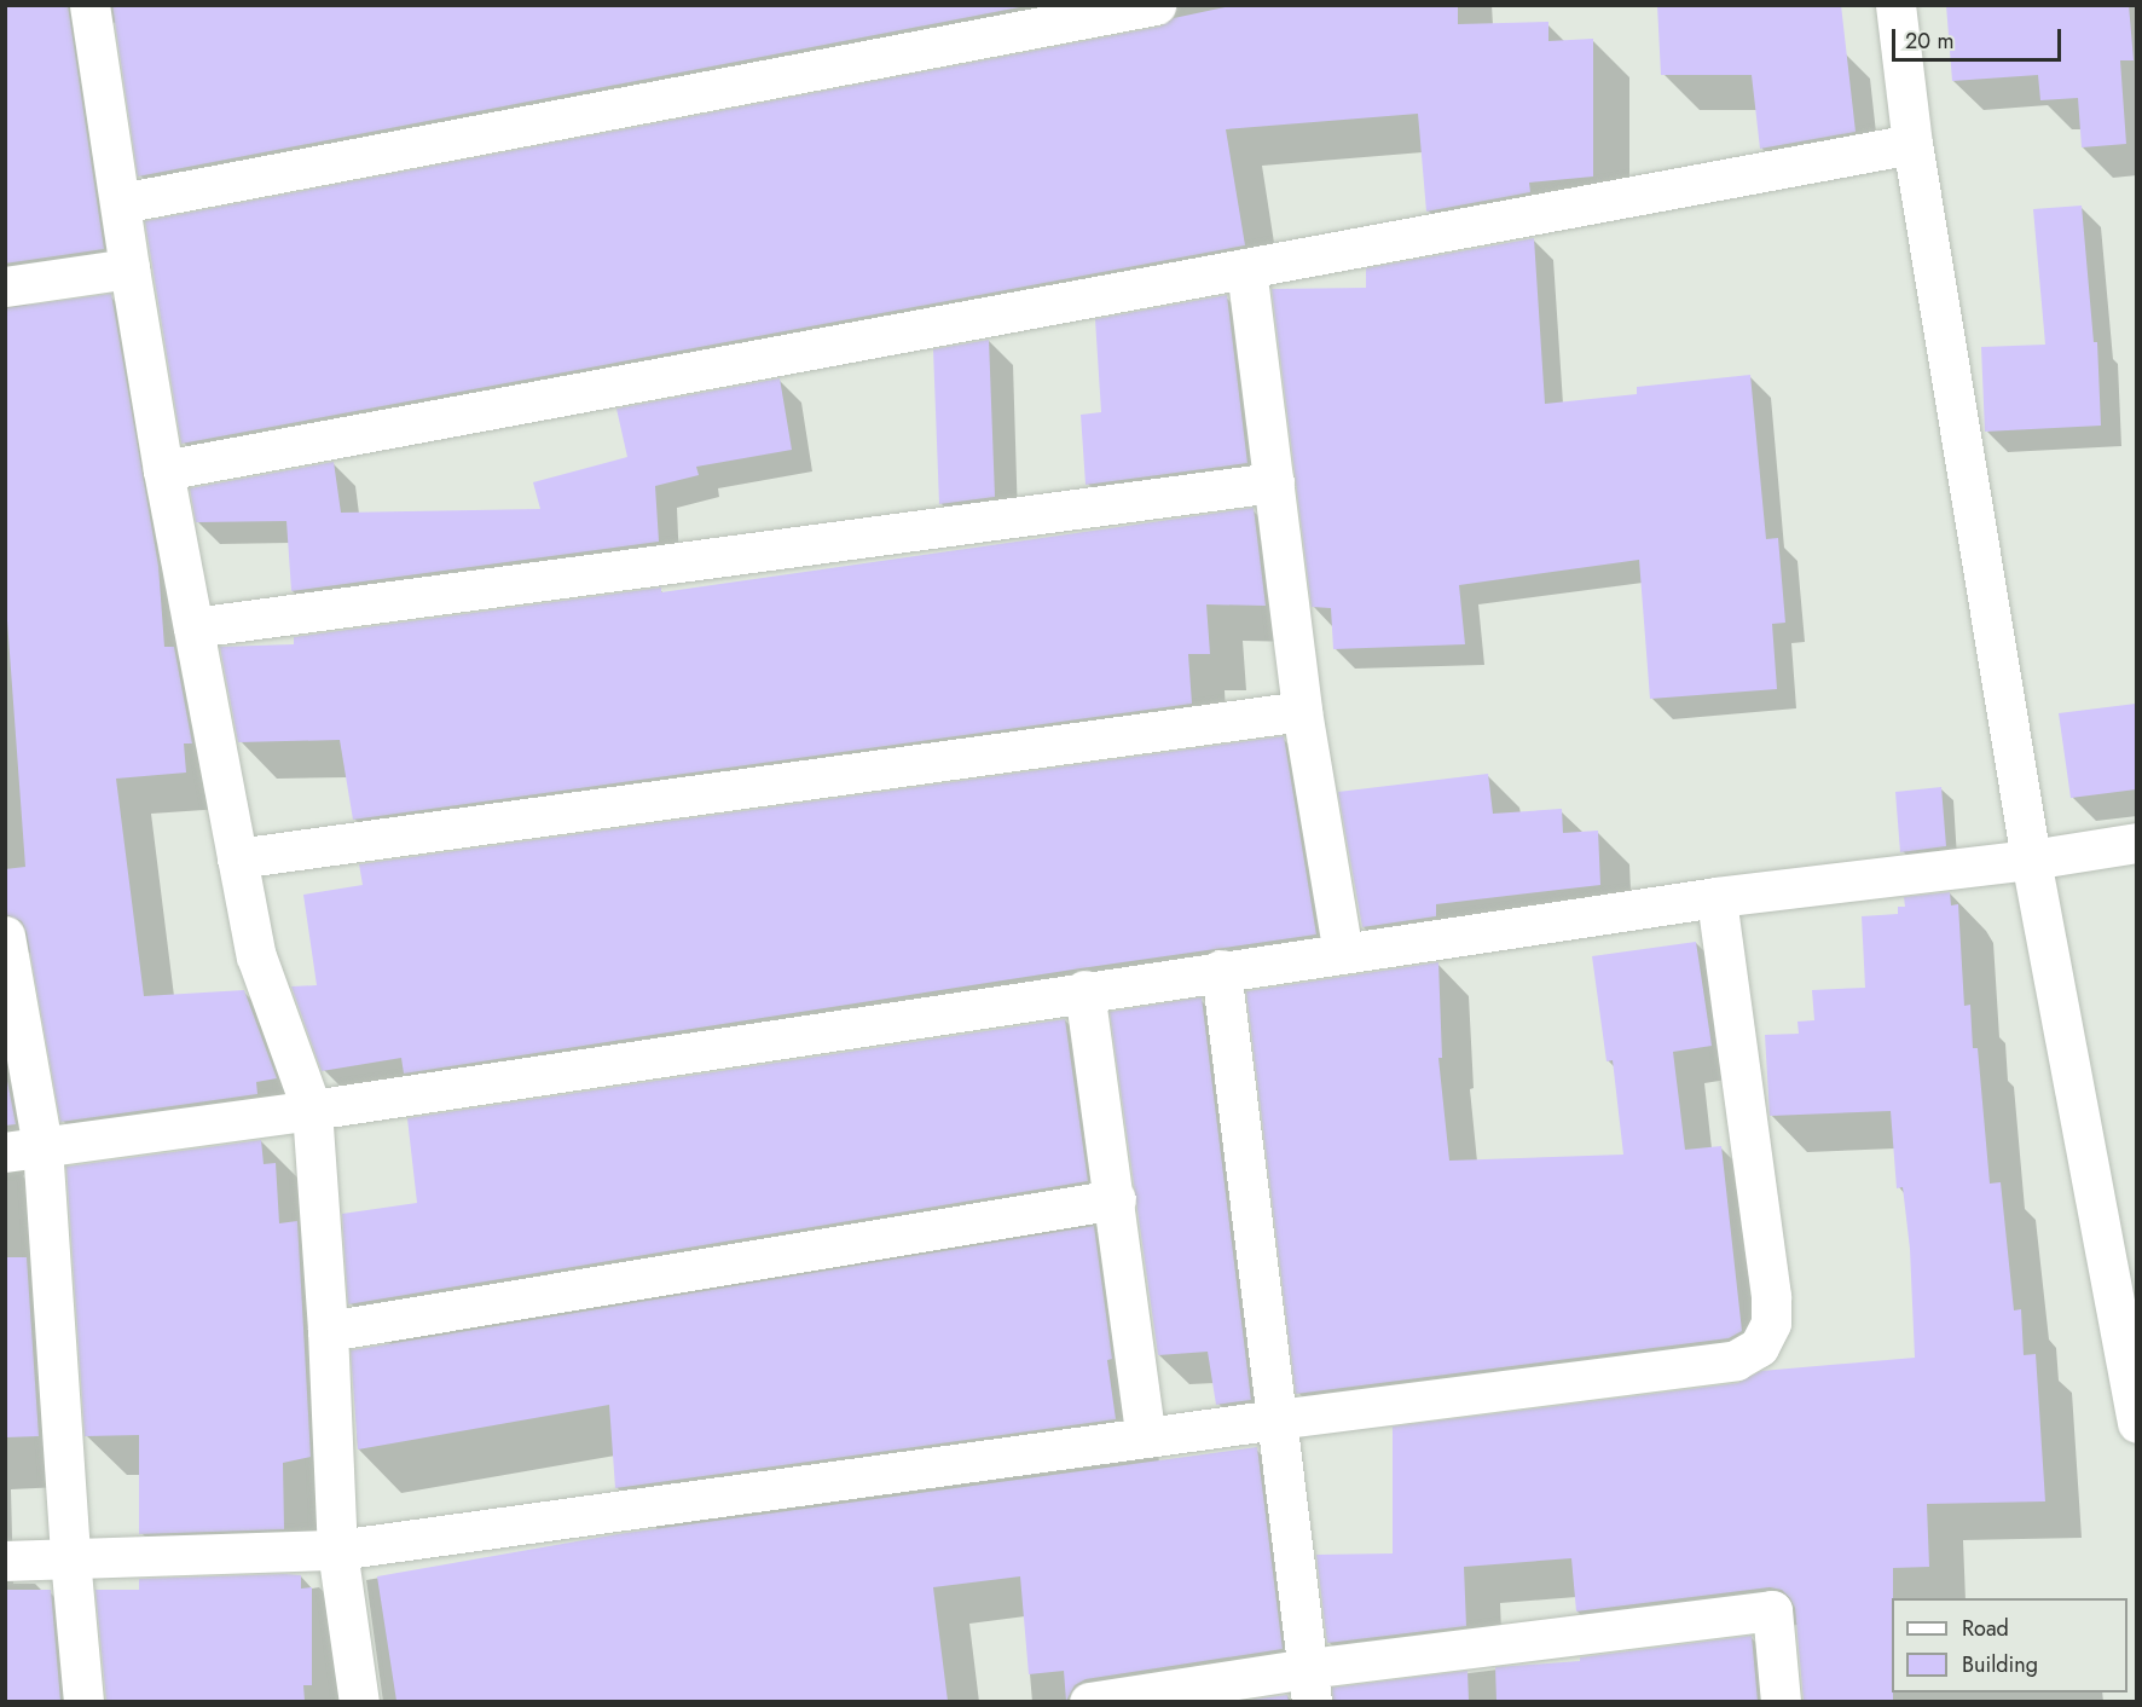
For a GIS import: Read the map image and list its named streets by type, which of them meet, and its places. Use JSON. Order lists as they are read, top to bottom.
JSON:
{
  "legend": ["Road", "Building"],
  "scale_bar": "20 m"
}
